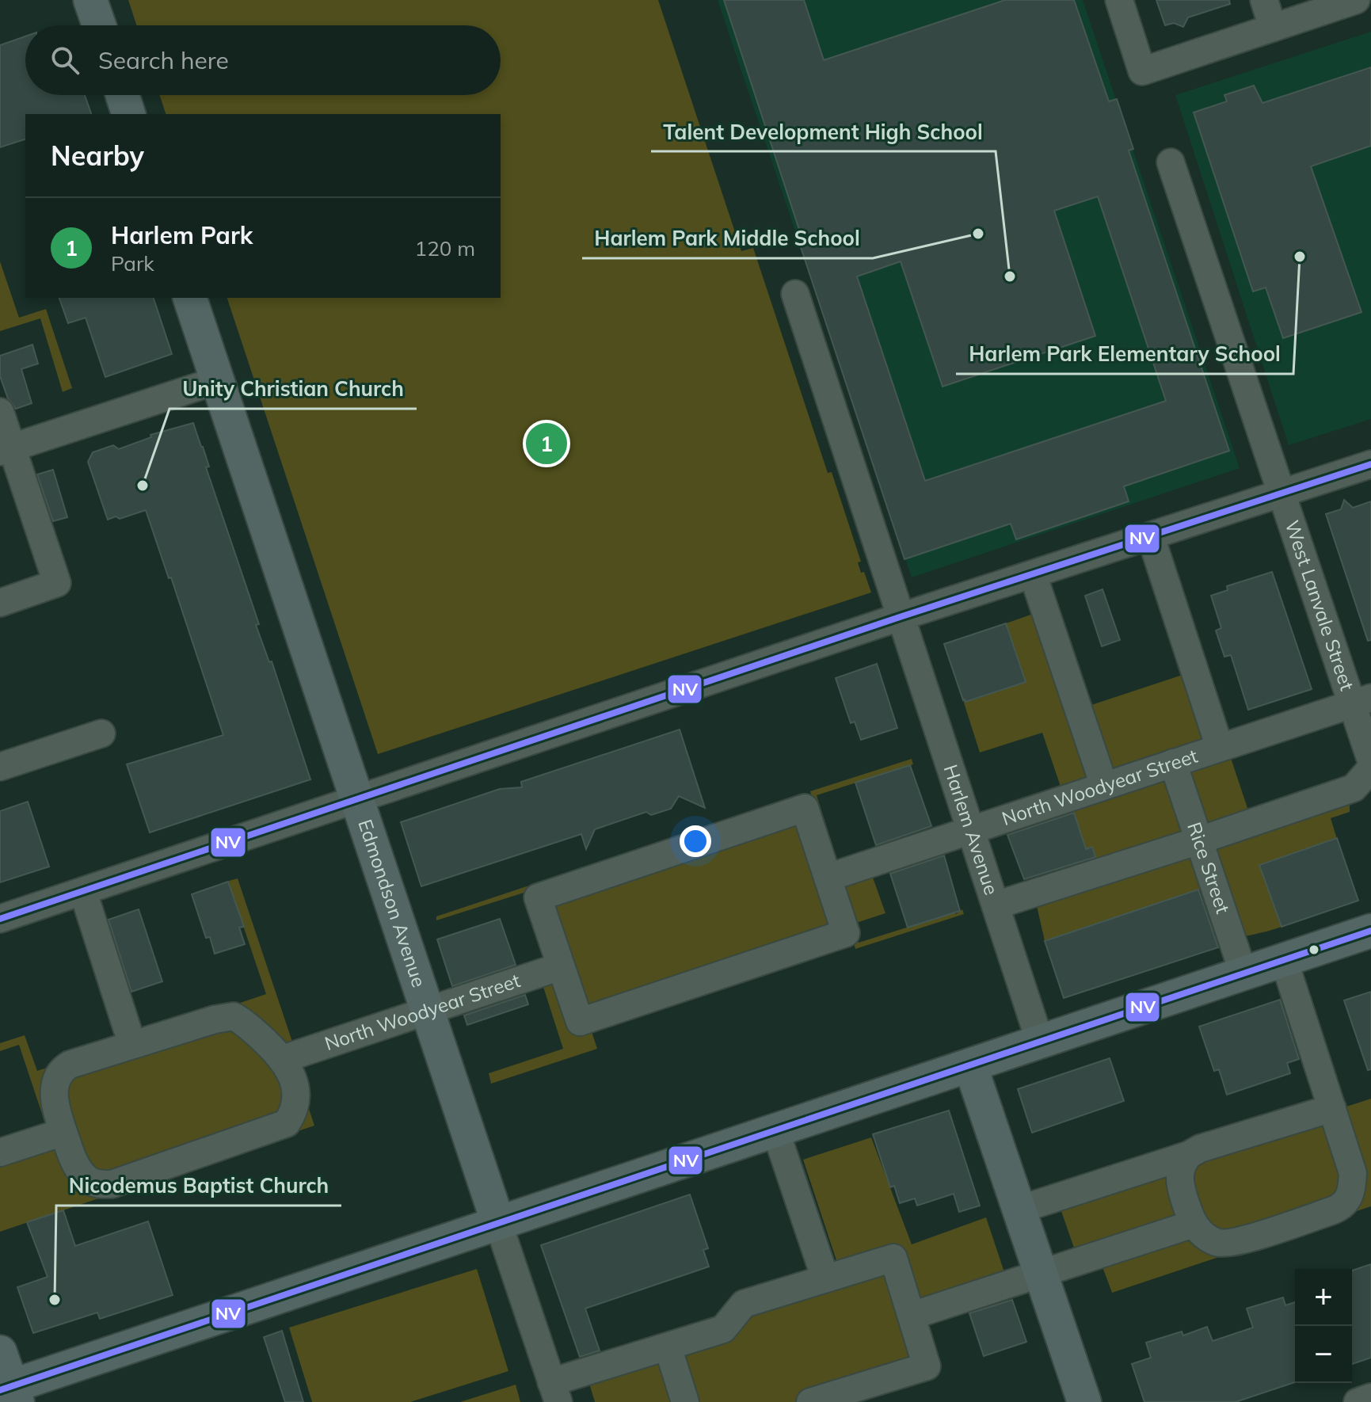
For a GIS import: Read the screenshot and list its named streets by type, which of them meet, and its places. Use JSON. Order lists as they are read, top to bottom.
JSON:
{
  "streets": {
    "main road": ["Edmondson Avenue"],
    "street": [
      "West Lanvale Street",
      "North Woodyear Street",
      "Harlem Avenue",
      "Rice Street"
    ]
  },
  "crossings": [
    ["West Lanvale Street", "North Woodyear Street"],
    ["North Woodyear Street", "Harlem Avenue"],
    ["North Woodyear Street", "Rice Street"],
    ["North Woodyear Street", "Edmondson Avenue"]
  ],
  "places": [
    "Harlem Park Middle School",
    "Harlem Park Elementary School",
    "Talent Development High School",
    "Unity Christian Church",
    "Nicodemus Baptist Church"
  ],
  "lines": ["transit line NV"],
  "page": {
    "search": "Search here",
    "heading": "Nearby",
    "list": [
      {
        "mark": "1",
        "name": "Harlem Park",
        "note": "Park",
        "value": "120 m"
      }
    ],
    "pins": "1",
    "map_buttons": ["+", "−"]
  }
}
